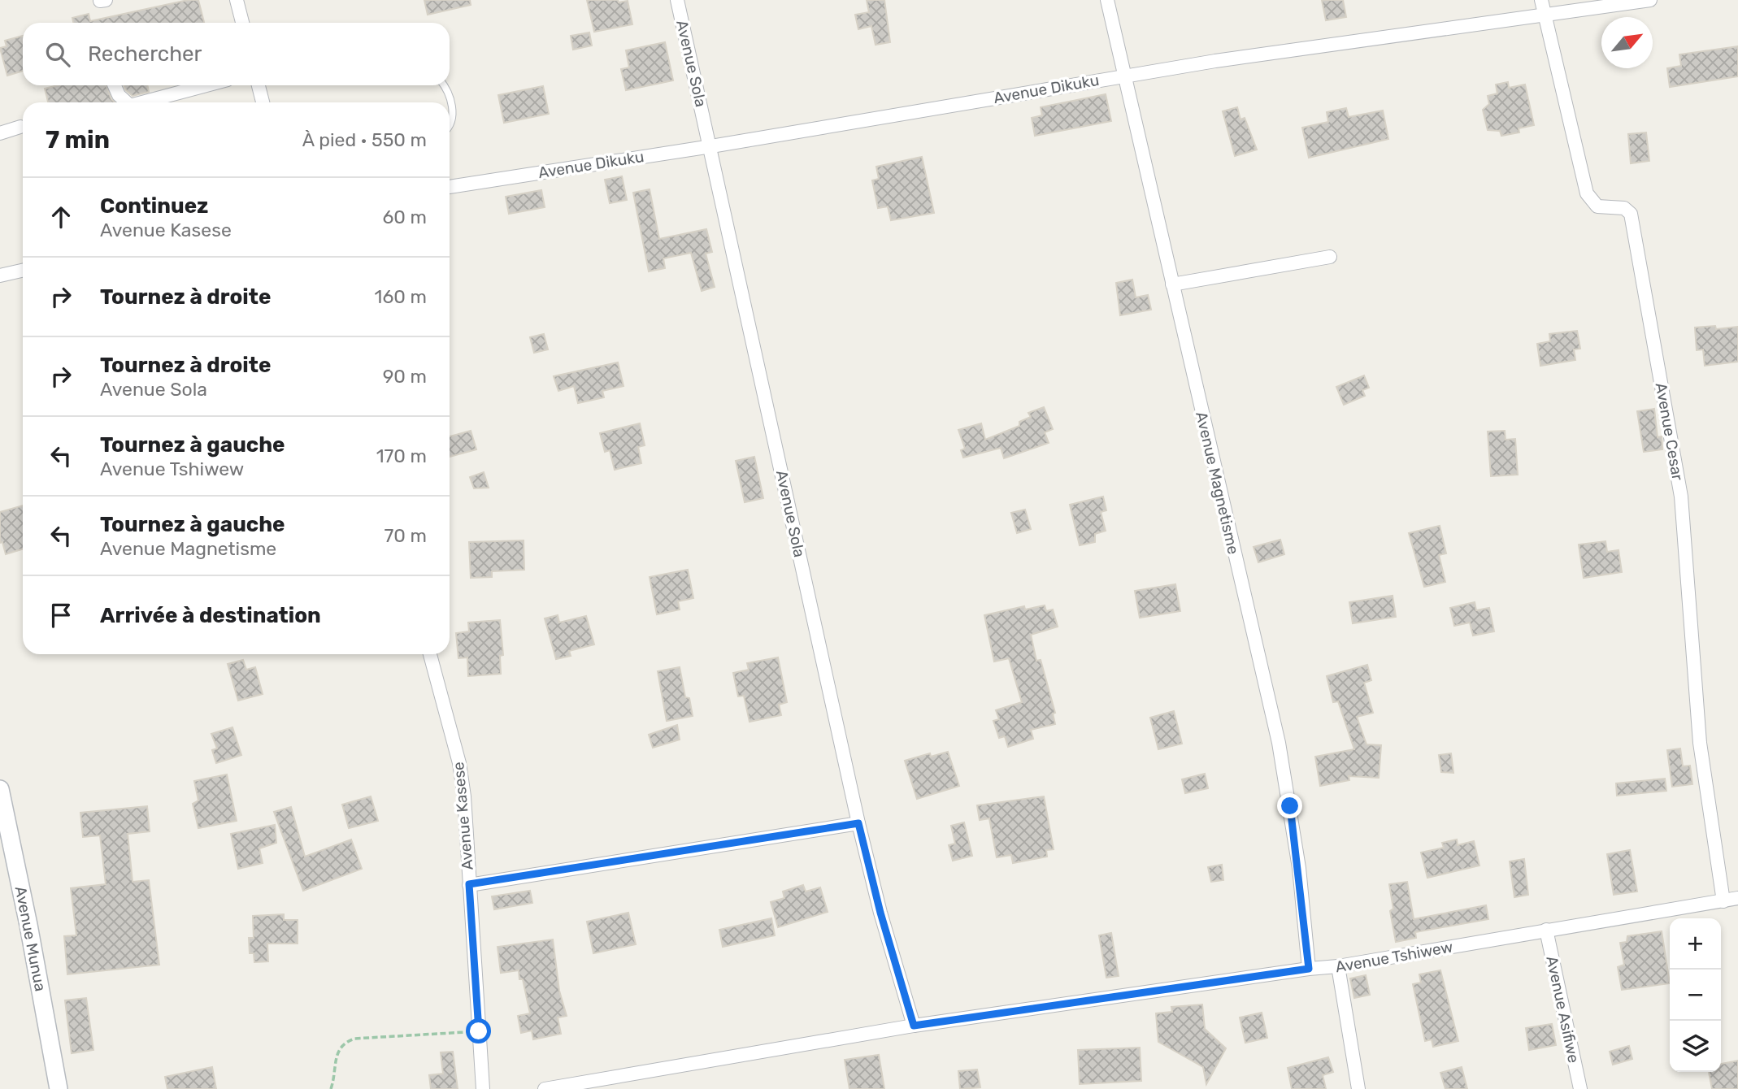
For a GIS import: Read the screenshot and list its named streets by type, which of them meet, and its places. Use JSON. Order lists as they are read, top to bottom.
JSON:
{
  "streets": {
    "main road": ["Avenue Munua"],
    "street": [
      "Avenue Sola",
      "Avenue Dikuku",
      "Avenue Cesar",
      "Avenue Magnetisme",
      "Avenue Kasese",
      "Avenue Tshiwew",
      "Avenue Asifiwe"
    ]
  },
  "crossings": [
    ["Avenue Sola", "Avenue Dikuku"],
    ["Avenue Sola", "Avenue Tshiwew"],
    ["Avenue Dikuku", "Avenue Cesar"],
    ["Avenue Dikuku", "Avenue Magnetisme"],
    ["Avenue Cesar", "Avenue Tshiwew"],
    ["Avenue Magnetisme", "Avenue Tshiwew"],
    ["Avenue Tshiwew", "Avenue Asifiwe"]
  ],
  "north": "top right",
  "page": {
    "search": "Rechercher",
    "heading": ["7 min", "À pied · 550 m"],
    "list": [
      ["Continuez", "Avenue Kasese", "60 m"],
      ["Tournez à droite", "160 m"],
      ["Tournez à droite", "Avenue Sola", "90 m"],
      ["Tournez à gauche", "Avenue Tshiwew", "170 m"],
      ["Tournez à gauche", "Avenue Magnetisme", "70 m"],
      "Arrivée à destination"
    ],
    "map_buttons": ["+", "−"]
  }
}
